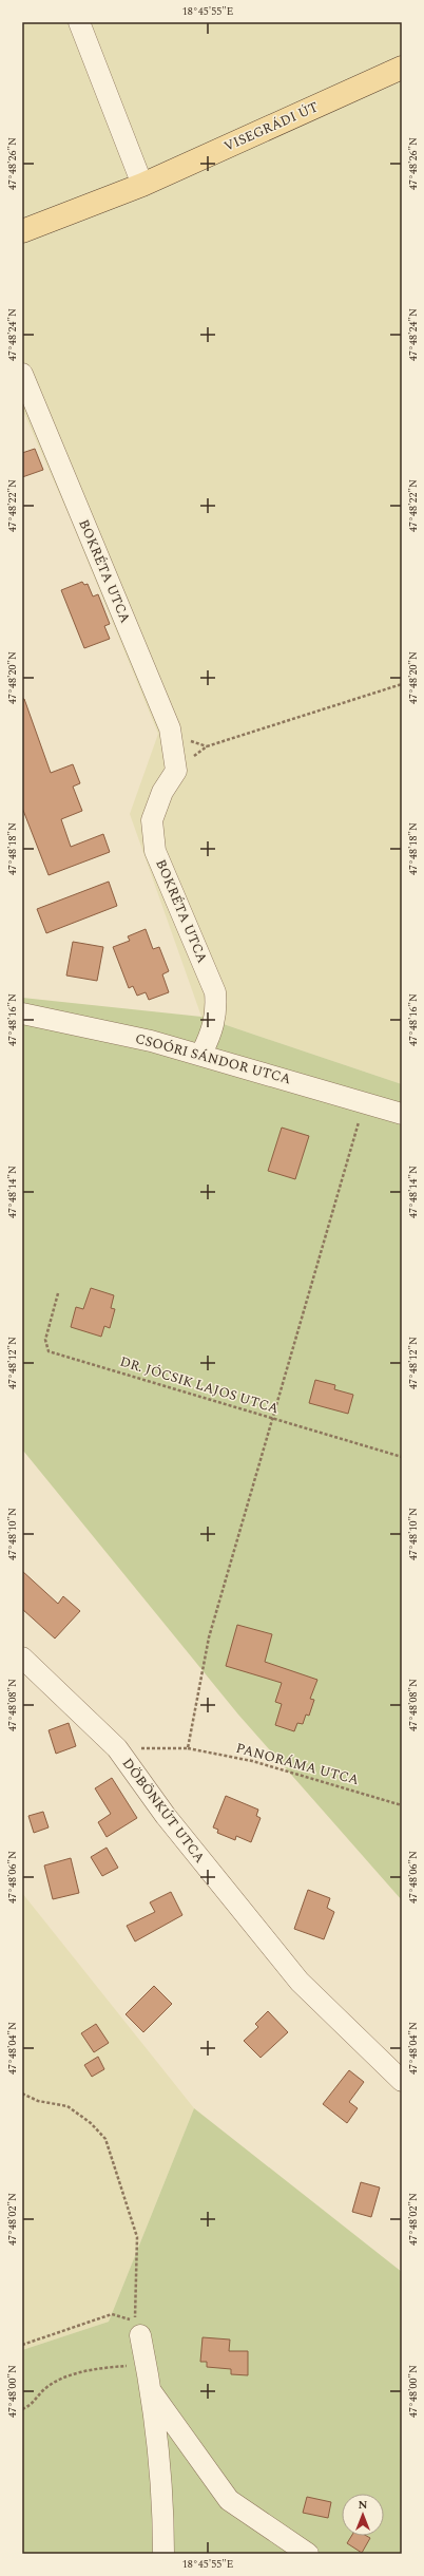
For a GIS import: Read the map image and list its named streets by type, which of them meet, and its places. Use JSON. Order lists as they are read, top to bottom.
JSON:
{
  "streets": {
    "main road": ["VISEGRÁDI ÚT"],
    "street": ["BOKRÉTA UTCA", "CSOÓRI SÁNDOR UTCA", "DÖBÖNKÚT UTCA"],
    "path": ["DR. JÓCSIK LAJOS UTCA", "PANORÁMA UTCA"]
  },
  "crossings": [
    ["BOKRÉTA UTCA", "CSOÓRI SÁNDOR UTCA"],
    ["PANORÁMA UTCA", "DÖBÖNKÚT UTCA"]
  ],
  "north": "top",
  "coordinates": [
    "18°45'55\"E",
    "47°48'26\"N",
    "47°48'24\"N",
    "47°48'22\"N",
    "47°48'20\"N",
    "47°48'18\"N",
    "47°48'16\"N",
    "47°48'14\"N",
    "47°48'12\"N",
    "47°48'10\"N",
    "47°48'08\"N",
    "47°48'06\"N",
    "47°48'04\"N",
    "47°48'02\"N",
    "47°48'00\"N"
  ]
}
